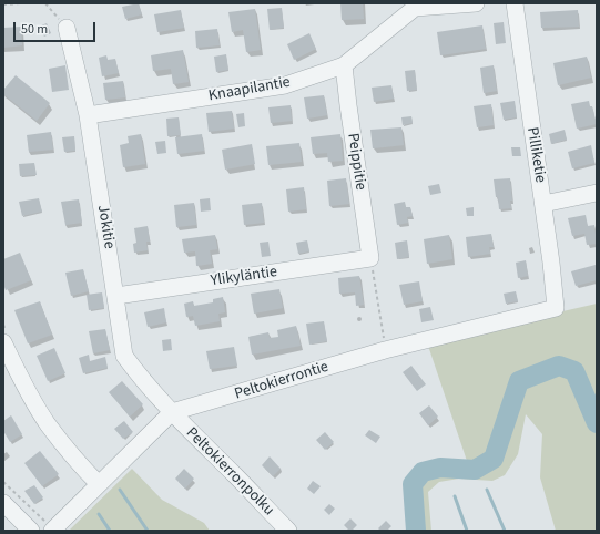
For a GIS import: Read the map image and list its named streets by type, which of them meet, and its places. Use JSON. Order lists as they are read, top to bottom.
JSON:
{
  "streets": {
    "street": [
      "Knaapilantie",
      "Pilliketie",
      "Peippitie",
      "Jokitie",
      "Ylikyläntie",
      "Peltokierrontie",
      "Peltokierronpolku"
    ]
  },
  "crossings": [
    ["Knaapilantie", "Peippitie"],
    ["Knaapilantie", "Jokitie"],
    ["Pilliketie", "Peltokierrontie"],
    ["Peippitie", "Ylikyläntie"],
    ["Jokitie", "Ylikyläntie"],
    ["Jokitie", "Peltokierrontie"],
    ["Jokitie", "Peltokierronpolku"],
    ["Peltokierrontie", "Peltokierronpolku"]
  ],
  "scale_bar": "50 m"
}
